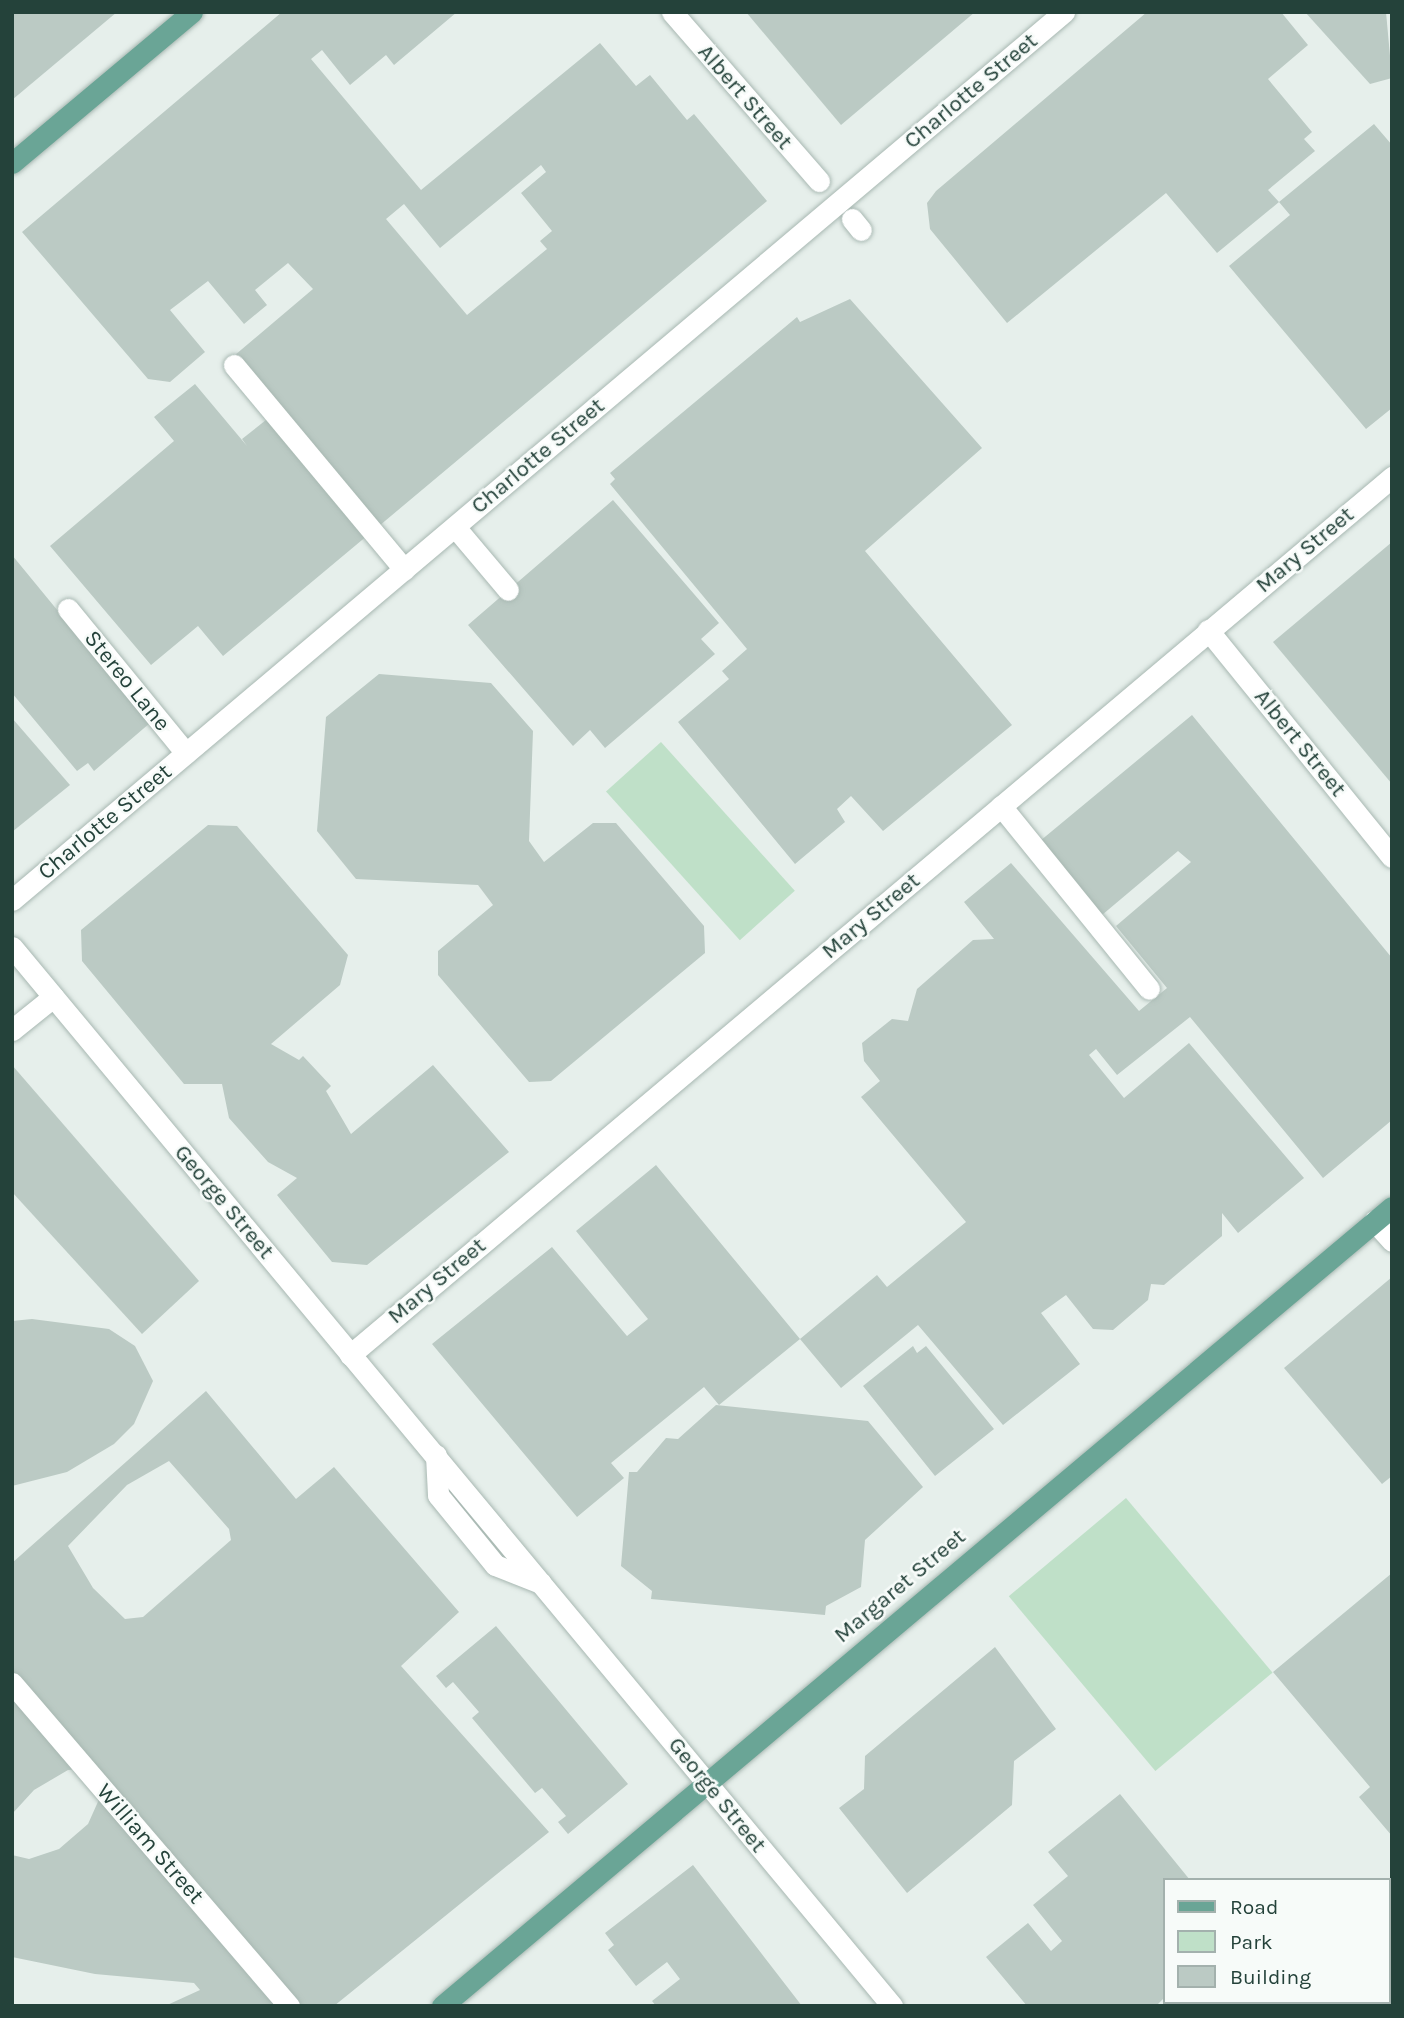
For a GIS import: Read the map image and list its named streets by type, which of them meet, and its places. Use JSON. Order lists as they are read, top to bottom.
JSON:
{
  "streets": {
    "main road": ["Margaret Street"],
    "street": [
      "Charlotte Street",
      "Albert Street",
      "Mary Street",
      "Stereo Lane",
      "George Street",
      "William Street"
    ]
  },
  "crossings": [
    ["Charlotte Street", "Stereo Lane"],
    ["Albert Street", "Mary Street"],
    ["Mary Street", "George Street"],
    ["George Street", "Margaret Street"]
  ],
  "legend": ["Road", "Park", "Building"]
}
